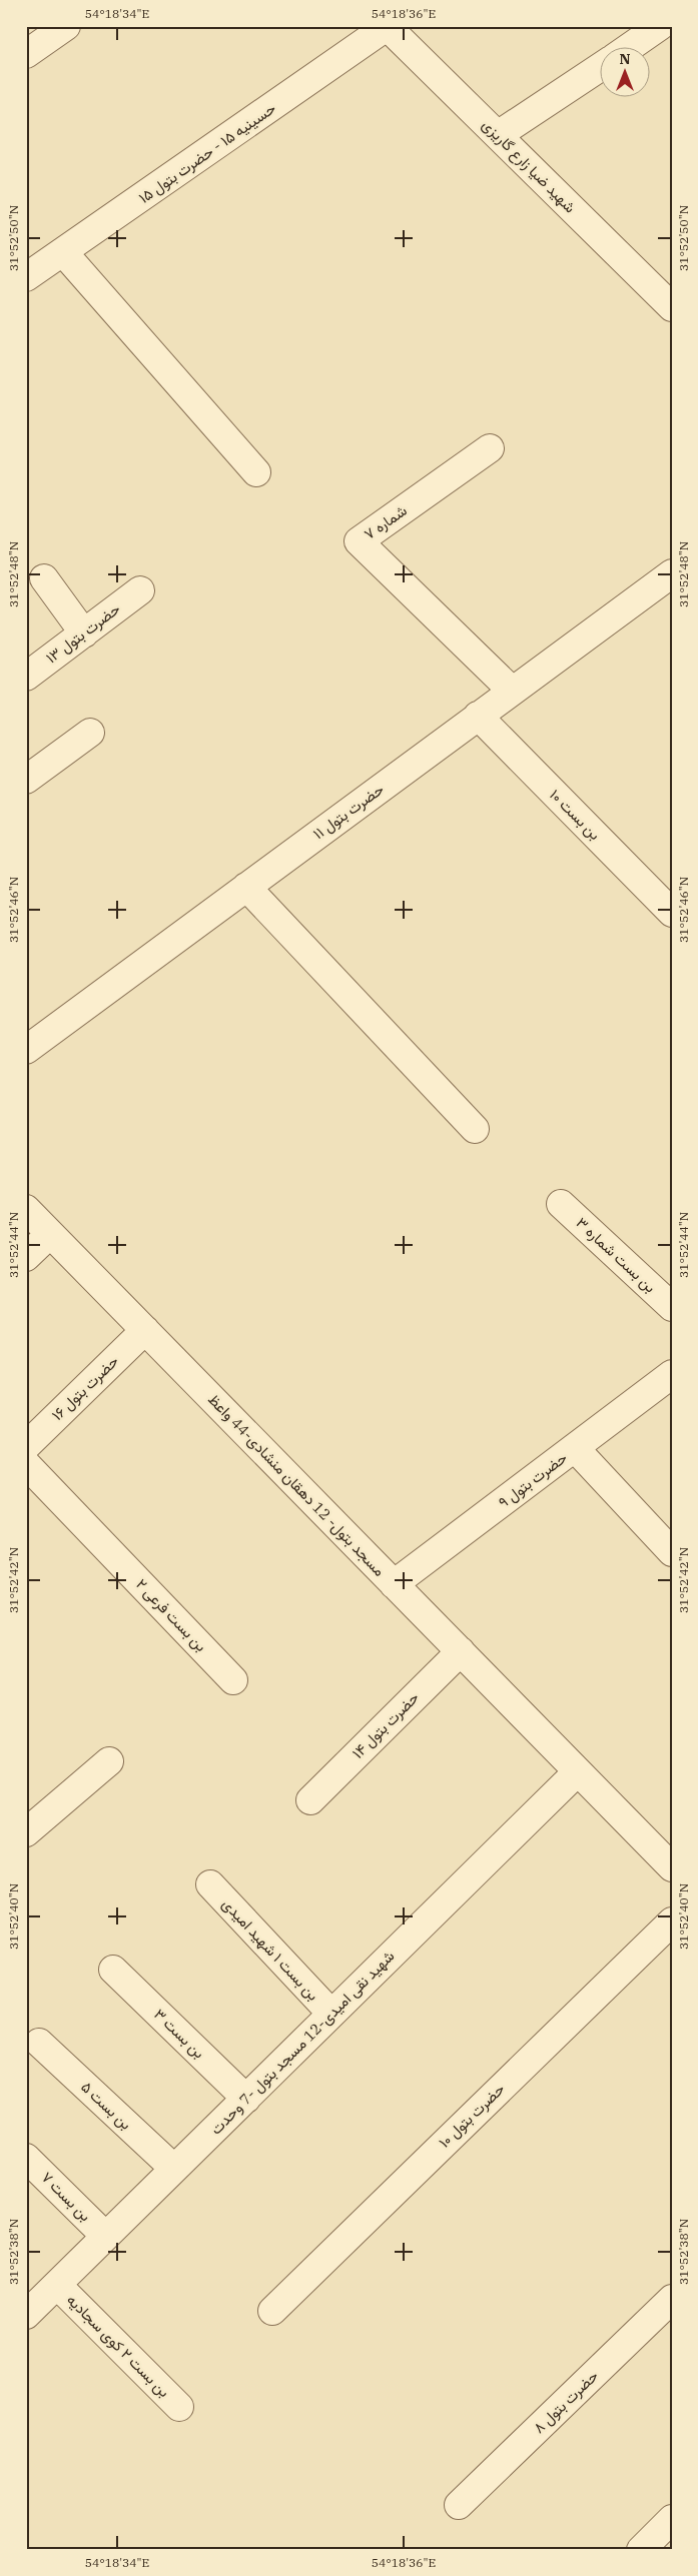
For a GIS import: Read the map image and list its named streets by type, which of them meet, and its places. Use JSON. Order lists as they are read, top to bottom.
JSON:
{
  "streets": {
    "street": [
      "حسینیه ۱۵ - حضرت بتول ۱۵",
      "شهید ضیا زارع گاریزی",
      "شماره ۷",
      "حضرت بتول ۱۳",
      "حضرت بتول ۱۱",
      "بن بست ۱۰",
      "بن بست شماره ۳",
      "حضرت بتول ۱۶",
      "حضرت بتول ۹",
      "مسجد بتول- 12 دهقان منشادی-44 واعظ",
      "بن بست فرعی ۲",
      "حضرت بتول ۱۴",
      "بن بست ۱ شهید امیدی",
      "بن بست ۳",
      "شهید نقی امیدی-12 مسجد بتول -7 وحدت",
      "بن بست ۵",
      "حضرت بتول ۱۰",
      "بن بست ۷",
      "بن بست ۲ کوی سجادیه",
      "حضرت بتول ۸"
    ]
  },
  "crossings": [
    ["حسینیه ۱۵ - حضرت بتول ۱۵", "شهید ضیا زارع گاریزی"],
    ["شماره ۷", "حضرت بتول ۱۱"],
    ["حضرت بتول ۱۱", "بن بست ۱۰"],
    ["حضرت بتول ۱۶", "مسجد بتول- 12 دهقان منشادی-44 واعظ"],
    ["حضرت بتول ۹", "مسجد بتول- 12 دهقان منشادی-44 واعظ"],
    ["مسجد بتول- 12 دهقان منشادی-44 واعظ", "حضرت بتول ۱۴"],
    ["مسجد بتول- 12 دهقان منشادی-44 واعظ", "شهید نقی امیدی-12 مسجد بتول -7 وحدت"],
    ["بن بست ۱ شهید امیدی", "شهید نقی امیدی-12 مسجد بتول -7 وحدت"],
    ["بن بست ۳", "شهید نقی امیدی-12 مسجد بتول -7 وحدت"],
    ["شهید نقی امیدی-12 مسجد بتول -7 وحدت", "بن بست ۵"],
    ["شهید نقی امیدی-12 مسجد بتول -7 وحدت", "بن بست ۷"],
    ["شهید نقی امیدی-12 مسجد بتول -7 وحدت", "بن بست ۲ کوی سجادیه"]
  ],
  "north": "top",
  "coordinates": [
    "54°18'34\"E",
    "54°18'36\"E",
    "31°52'50\"N",
    "31°52'48\"N",
    "31°52'46\"N",
    "31°52'44\"N",
    "31°52'42\"N",
    "31°52'40\"N",
    "31°52'38\"N"
  ]
}
